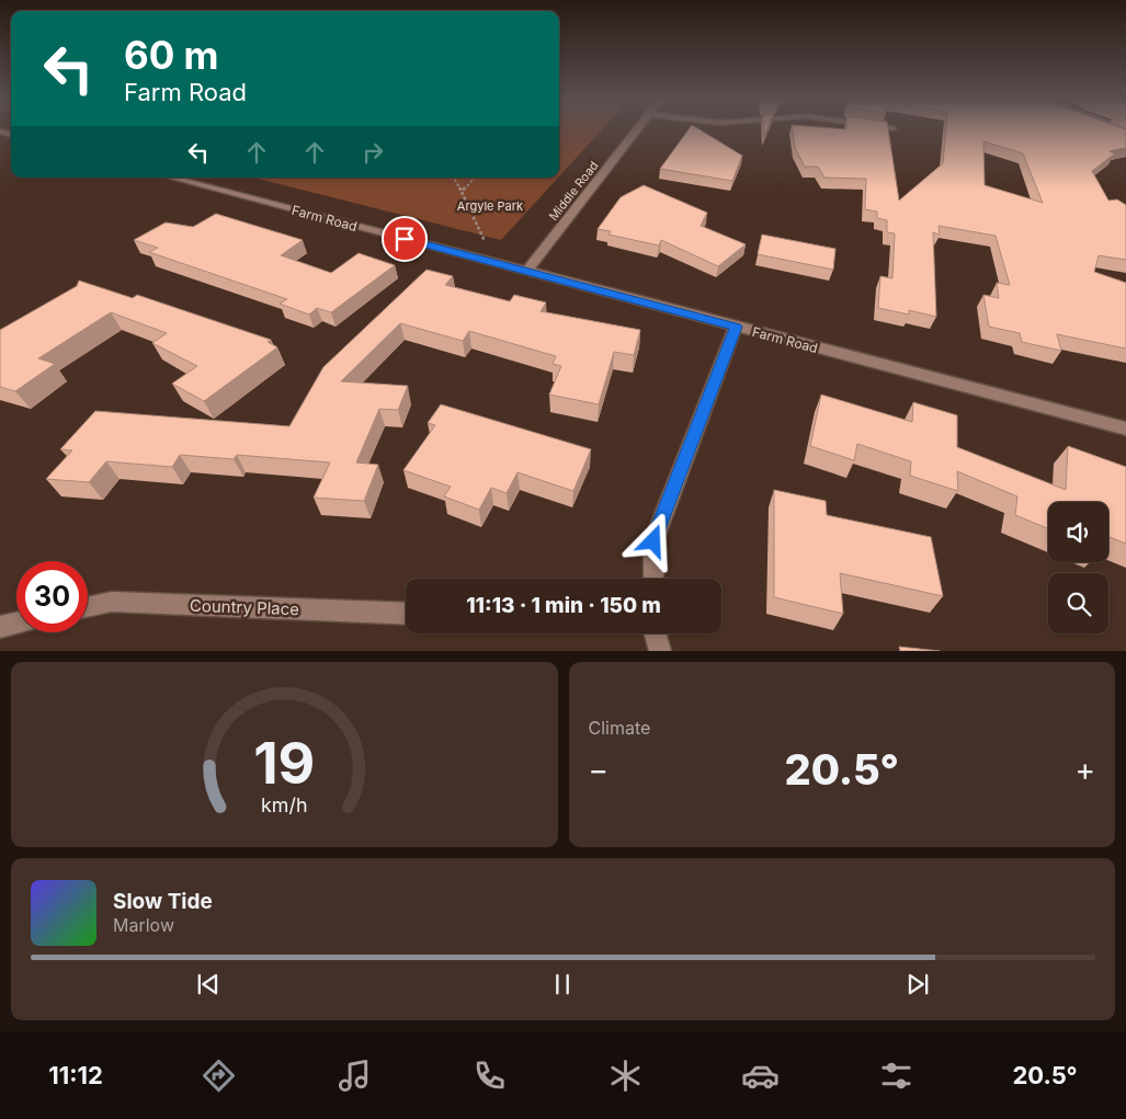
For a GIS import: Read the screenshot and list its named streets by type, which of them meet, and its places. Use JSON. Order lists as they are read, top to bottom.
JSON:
{
  "streets": {
    "street": ["Middle Road", "Farm Road", "Country Place"]
  },
  "crossings": [
    ["Middle Road", "Farm Road"]
  ],
  "parks": ["Argyle Park"],
  "page": {
    "turn": ["60 m", "Farm Road"],
    "limit": "30",
    "trip": "11:13 · 1 min · 150 m",
    "tile": "Climate",
    "heat": ["−", "20.5°", "+"],
    "song": ["Slow Tide", "Marlow"],
    "tabs": ["11:12", "20.5°"],
    "gauge": ["19", "km/h"]
  }
}
